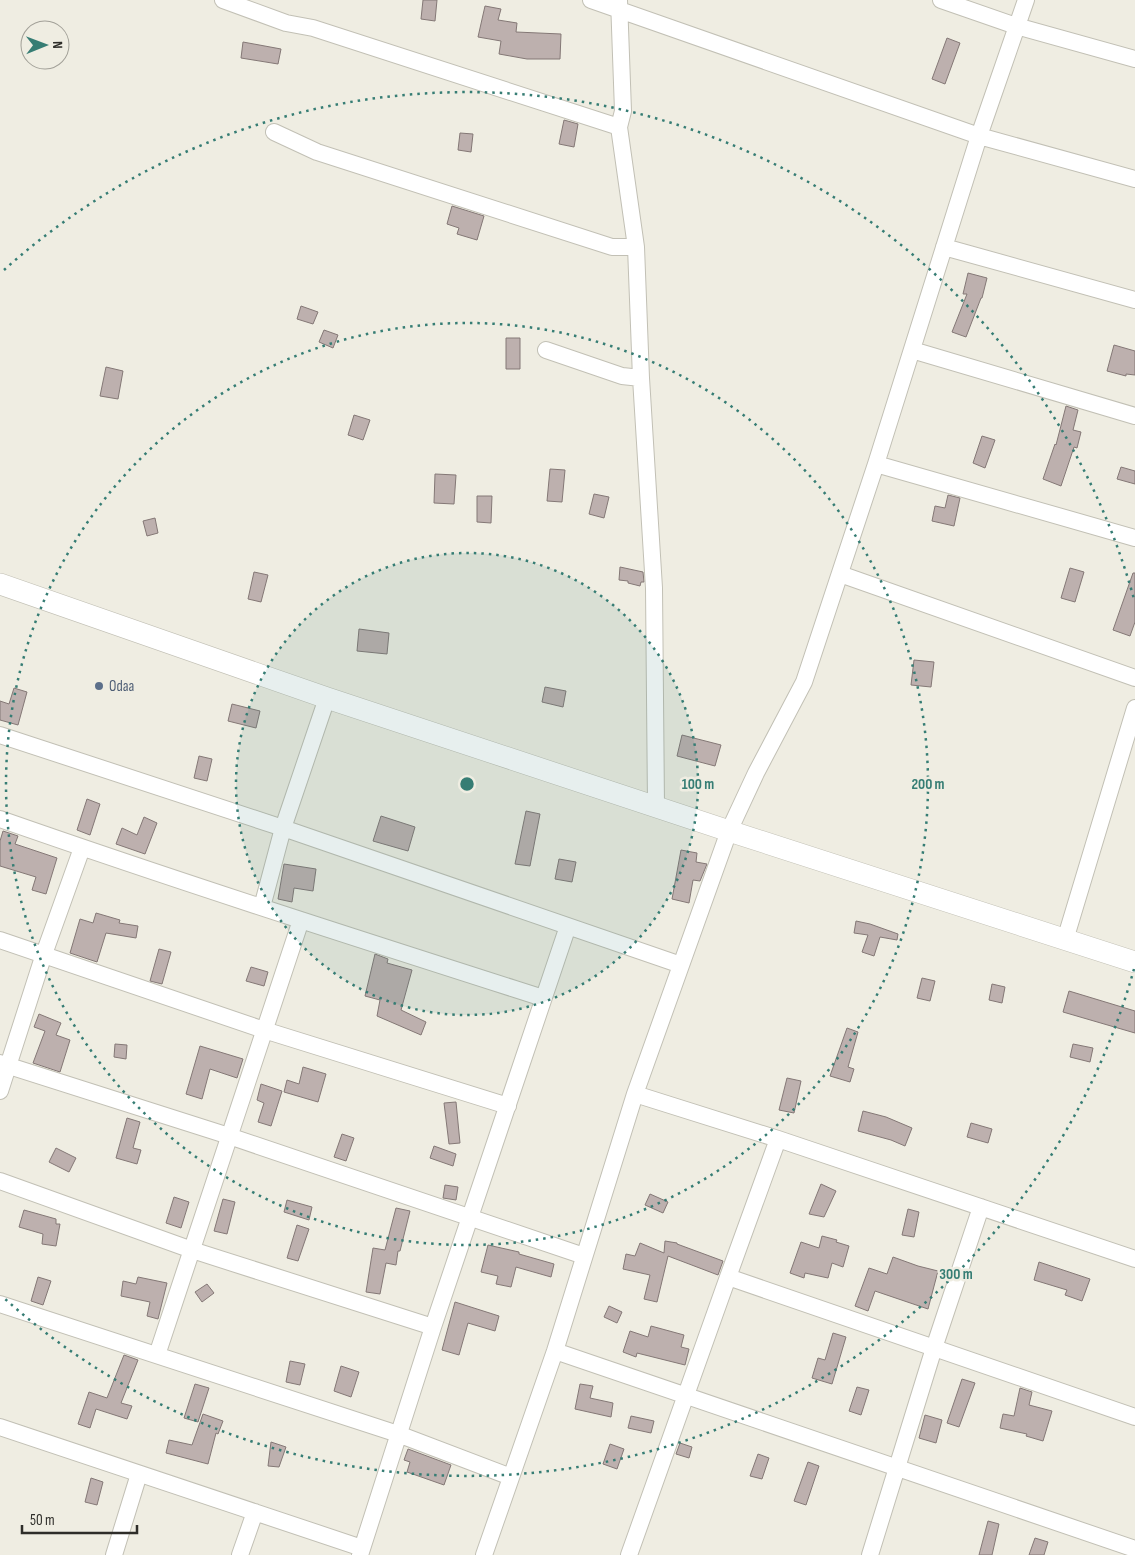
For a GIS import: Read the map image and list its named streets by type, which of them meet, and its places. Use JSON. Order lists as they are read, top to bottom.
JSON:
{
  "places": ["Odaa"],
  "scale_bar": "50 m",
  "north": "right",
  "rings": ["100 m", "200 m", "300 m"]
}
